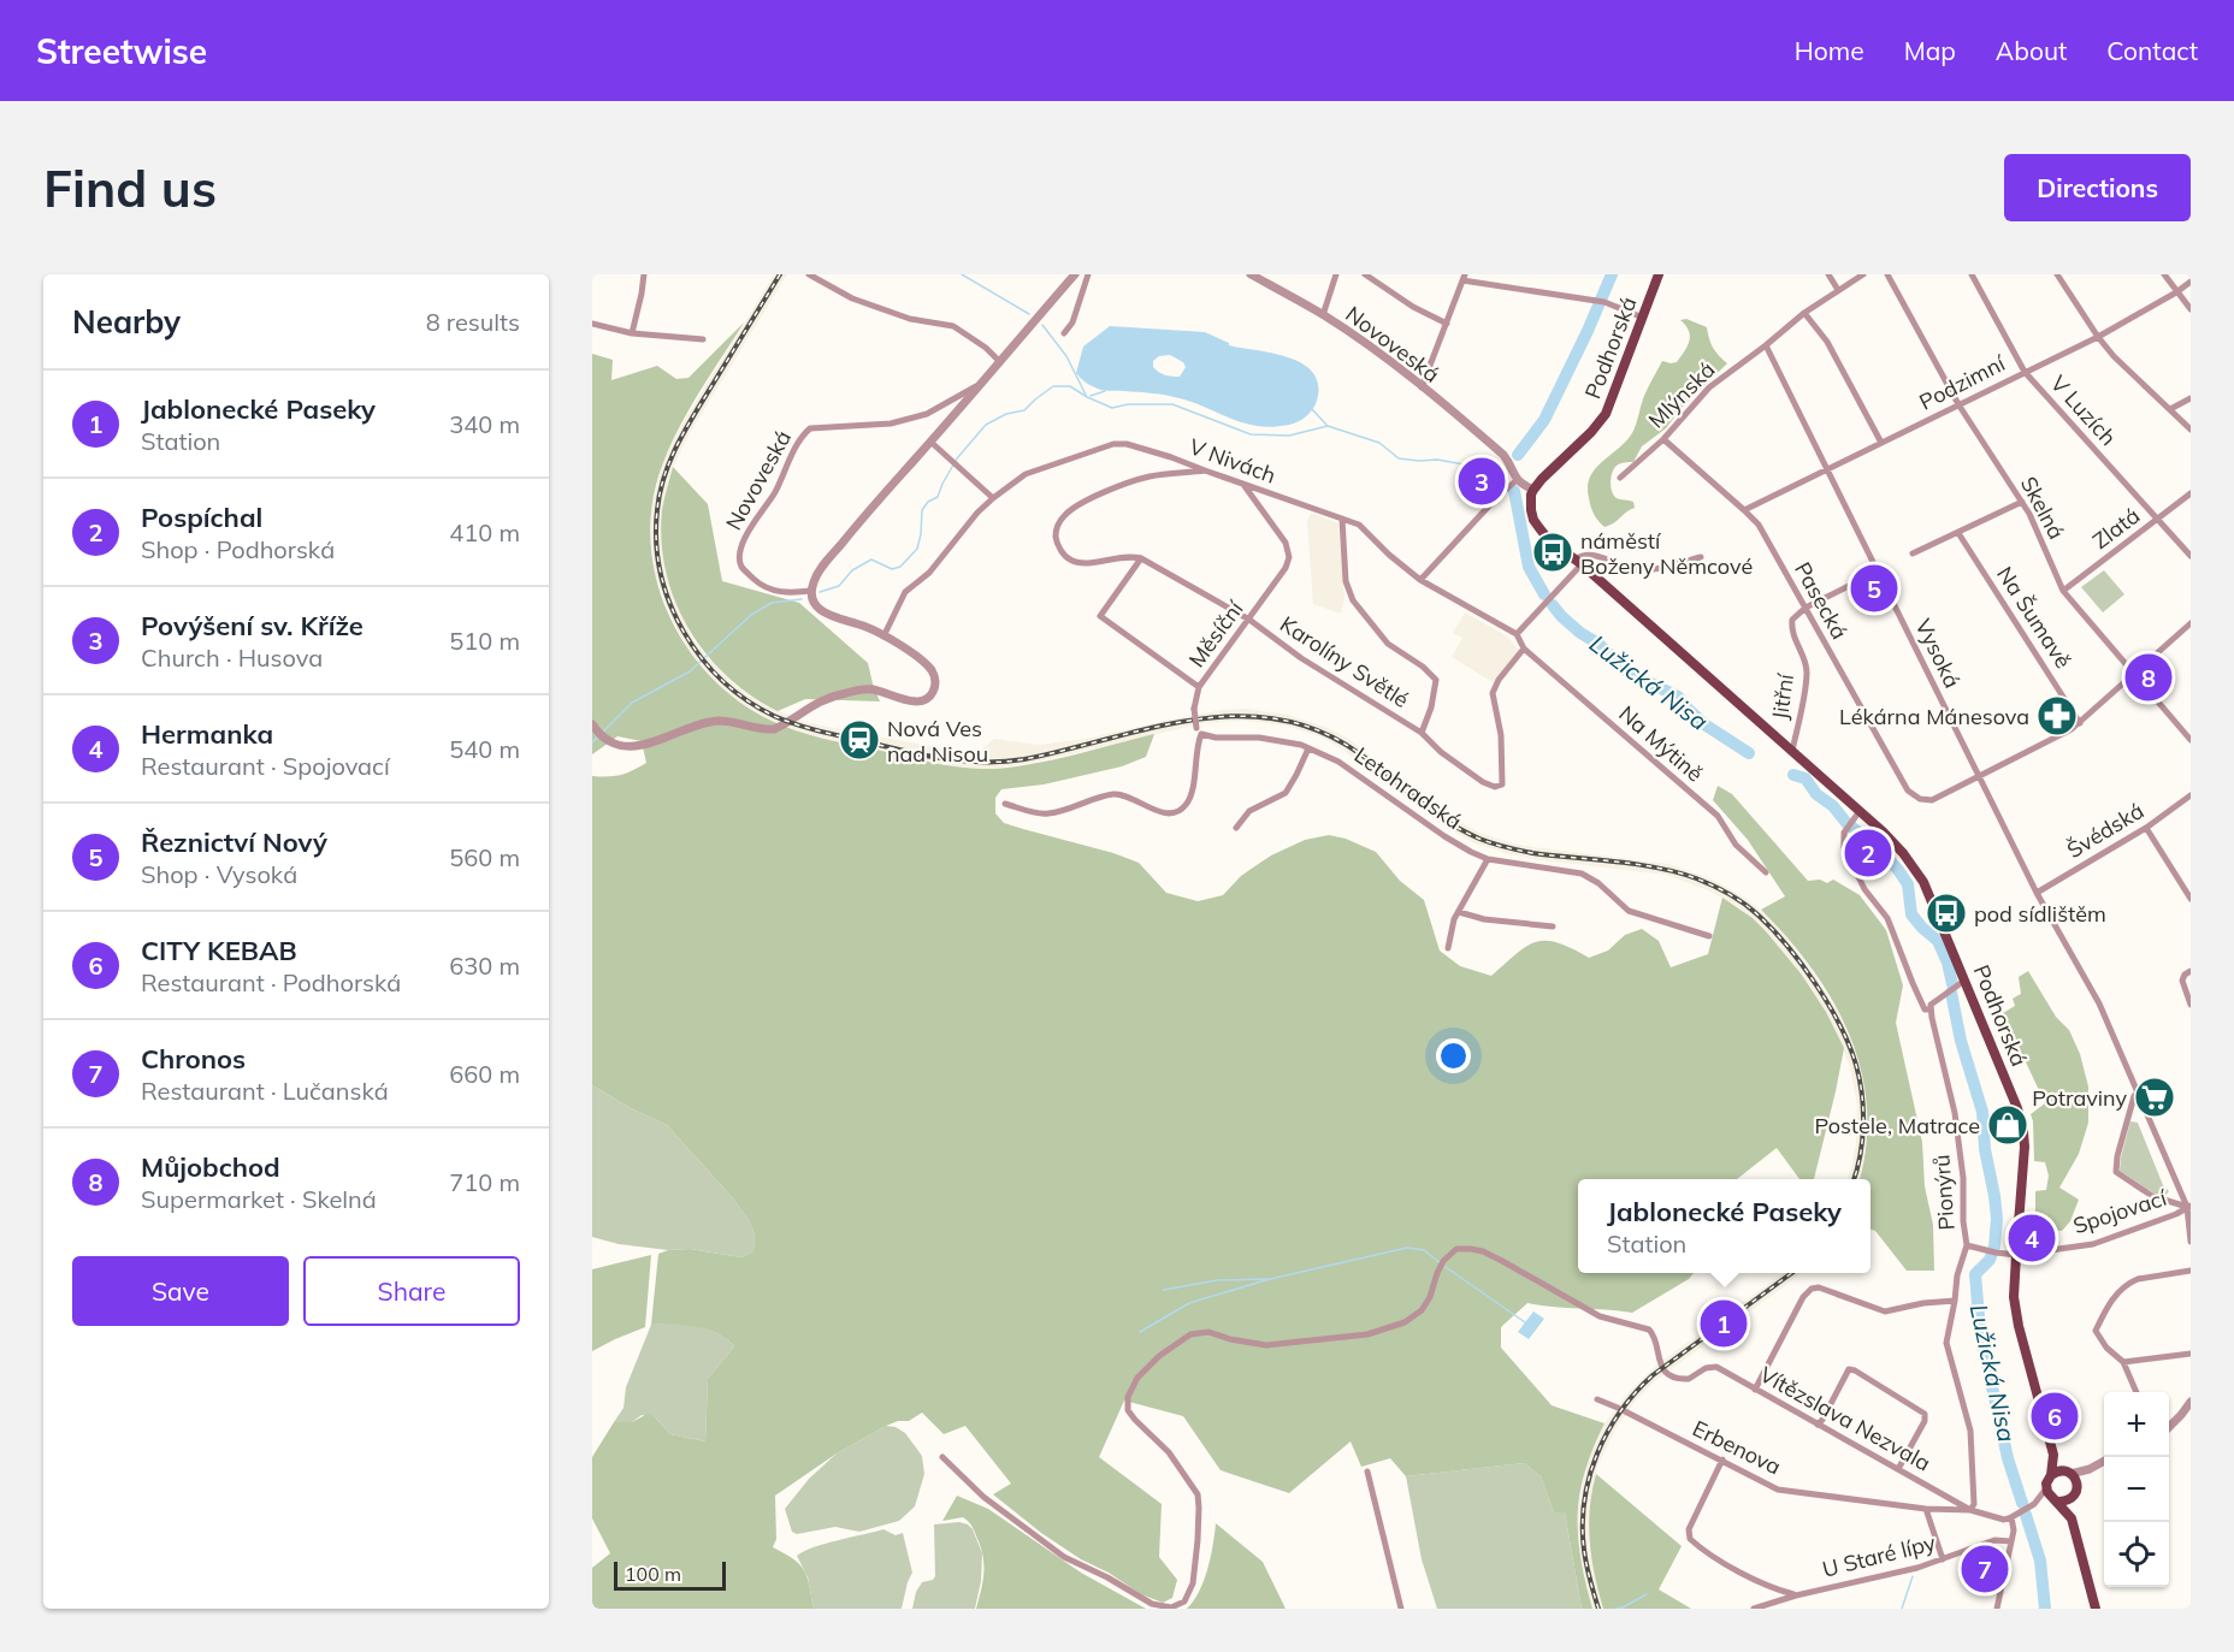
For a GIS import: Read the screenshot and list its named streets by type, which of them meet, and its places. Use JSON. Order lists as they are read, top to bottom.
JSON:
{
  "streets": {
    "main road": ["Podhorská"],
    "street": [
      "Novoveská",
      "Podzimní",
      "Mlýnská",
      "V Luzích",
      "V Nivách",
      "Skelná",
      "Zlatá",
      "Pasecká",
      "Na Šumavě",
      "Měsíční",
      "Vysoká",
      "Karolíny Světlé",
      "Jitřní",
      "Na Mýtině",
      "Letohradská",
      "Švédská",
      "Pionýrů",
      "Spojovací",
      "Vítězslava Nezvala",
      "Erbenova",
      "U Staré lípy"
    ]
  },
  "crossings": [
    ["Podhorská", "Jitřní"],
    ["Podhorská", "Pionýrů"],
    ["Podhorská", "Spojovací"],
    ["Podzimní", "V Luzích"],
    ["Podzimní", "Skelná"],
    ["Podzimní", "Pasecká"],
    ["Podzimní", "Vysoká"],
    ["Mlýnská", "Pasecká"],
    ["Mlýnská", "Vysoká"],
    ["V Luzích", "Zlatá"],
    ["V Nivách", "Měsíční"],
    ["V Nivách", "Na Mýtině"],
    ["Skelná", "Zlatá"],
    ["Pasecká", "Vysoká"],
    ["Pasecká", "Jitřní"],
    ["Měsíční", "Karolíny Světlé"],
    ["Měsíční", "Letohradská"],
    ["Vysoká", "Švédská"],
    ["Vysoká", "Spojovací"],
    ["Karolíny Světlé", "Na Mýtině"],
    ["Pionýrů", "Spojovací"],
    ["Pionýrů", "Vítězslava Nezvala"],
    ["Pionýrů", "Erbenova"],
    ["Vítězslava Nezvala", "Erbenova"]
  ],
  "water": ["Lužická Nisa"],
  "places": {
    "bus stop": ["náměstí Boženy Němcové", "pod sídlištěm"],
    "pharmacy": ["Lékárna Mánesova"],
    "station": ["Nová Ves nad Nisou"],
    "supermarket": ["Potraviny"],
    "shop": ["Postele, Matrace"]
  },
  "scale_bar": "100 m",
  "page": {
    "header": "Streetwise",
    "nav": [
      "Home",
      "Map",
      "About",
      "Contact"
    ],
    "buttons": [
      "Directions",
      ["Save", "Share"]
    ],
    "title": "Find us",
    "heading": ["Nearby", "8 results"],
    "list": [
      {
        "mark": "1",
        "name": "Jablonecké Paseky",
        "note": "Station",
        "value": "340 m"
      },
      {
        "mark": "2",
        "name": "Pospíchal",
        "note": "Shop · Podhorská",
        "value": "410 m"
      },
      {
        "mark": "3",
        "name": "Povýšení sv. Kříže",
        "note": "Church · Husova",
        "value": "510 m"
      },
      {
        "mark": "4",
        "name": "Hermanka",
        "note": "Restaurant · Spojovací",
        "value": "540 m"
      },
      {
        "mark": "5",
        "name": "Řeznictví Nový",
        "note": "Shop · Vysoká",
        "value": "560 m"
      },
      {
        "mark": "6",
        "name": "CITY KEBAB",
        "note": "Restaurant · Podhorská",
        "value": "630 m"
      },
      {
        "mark": "7",
        "name": "Chronos",
        "note": "Restaurant · Lučanská",
        "value": "660 m"
      },
      {
        "mark": "8",
        "name": "Můjobchod",
        "note": "Supermarket · Skelná",
        "value": "710 m"
      }
    ],
    "pins": [
      "3",
      "5",
      "8",
      "2",
      "4",
      "1",
      "6",
      "7"
    ],
    "popup": ["Jablonecké Paseky", "Station"],
    "map_buttons": ["+", "−"],
    "scale": "100 m"
  }
}
